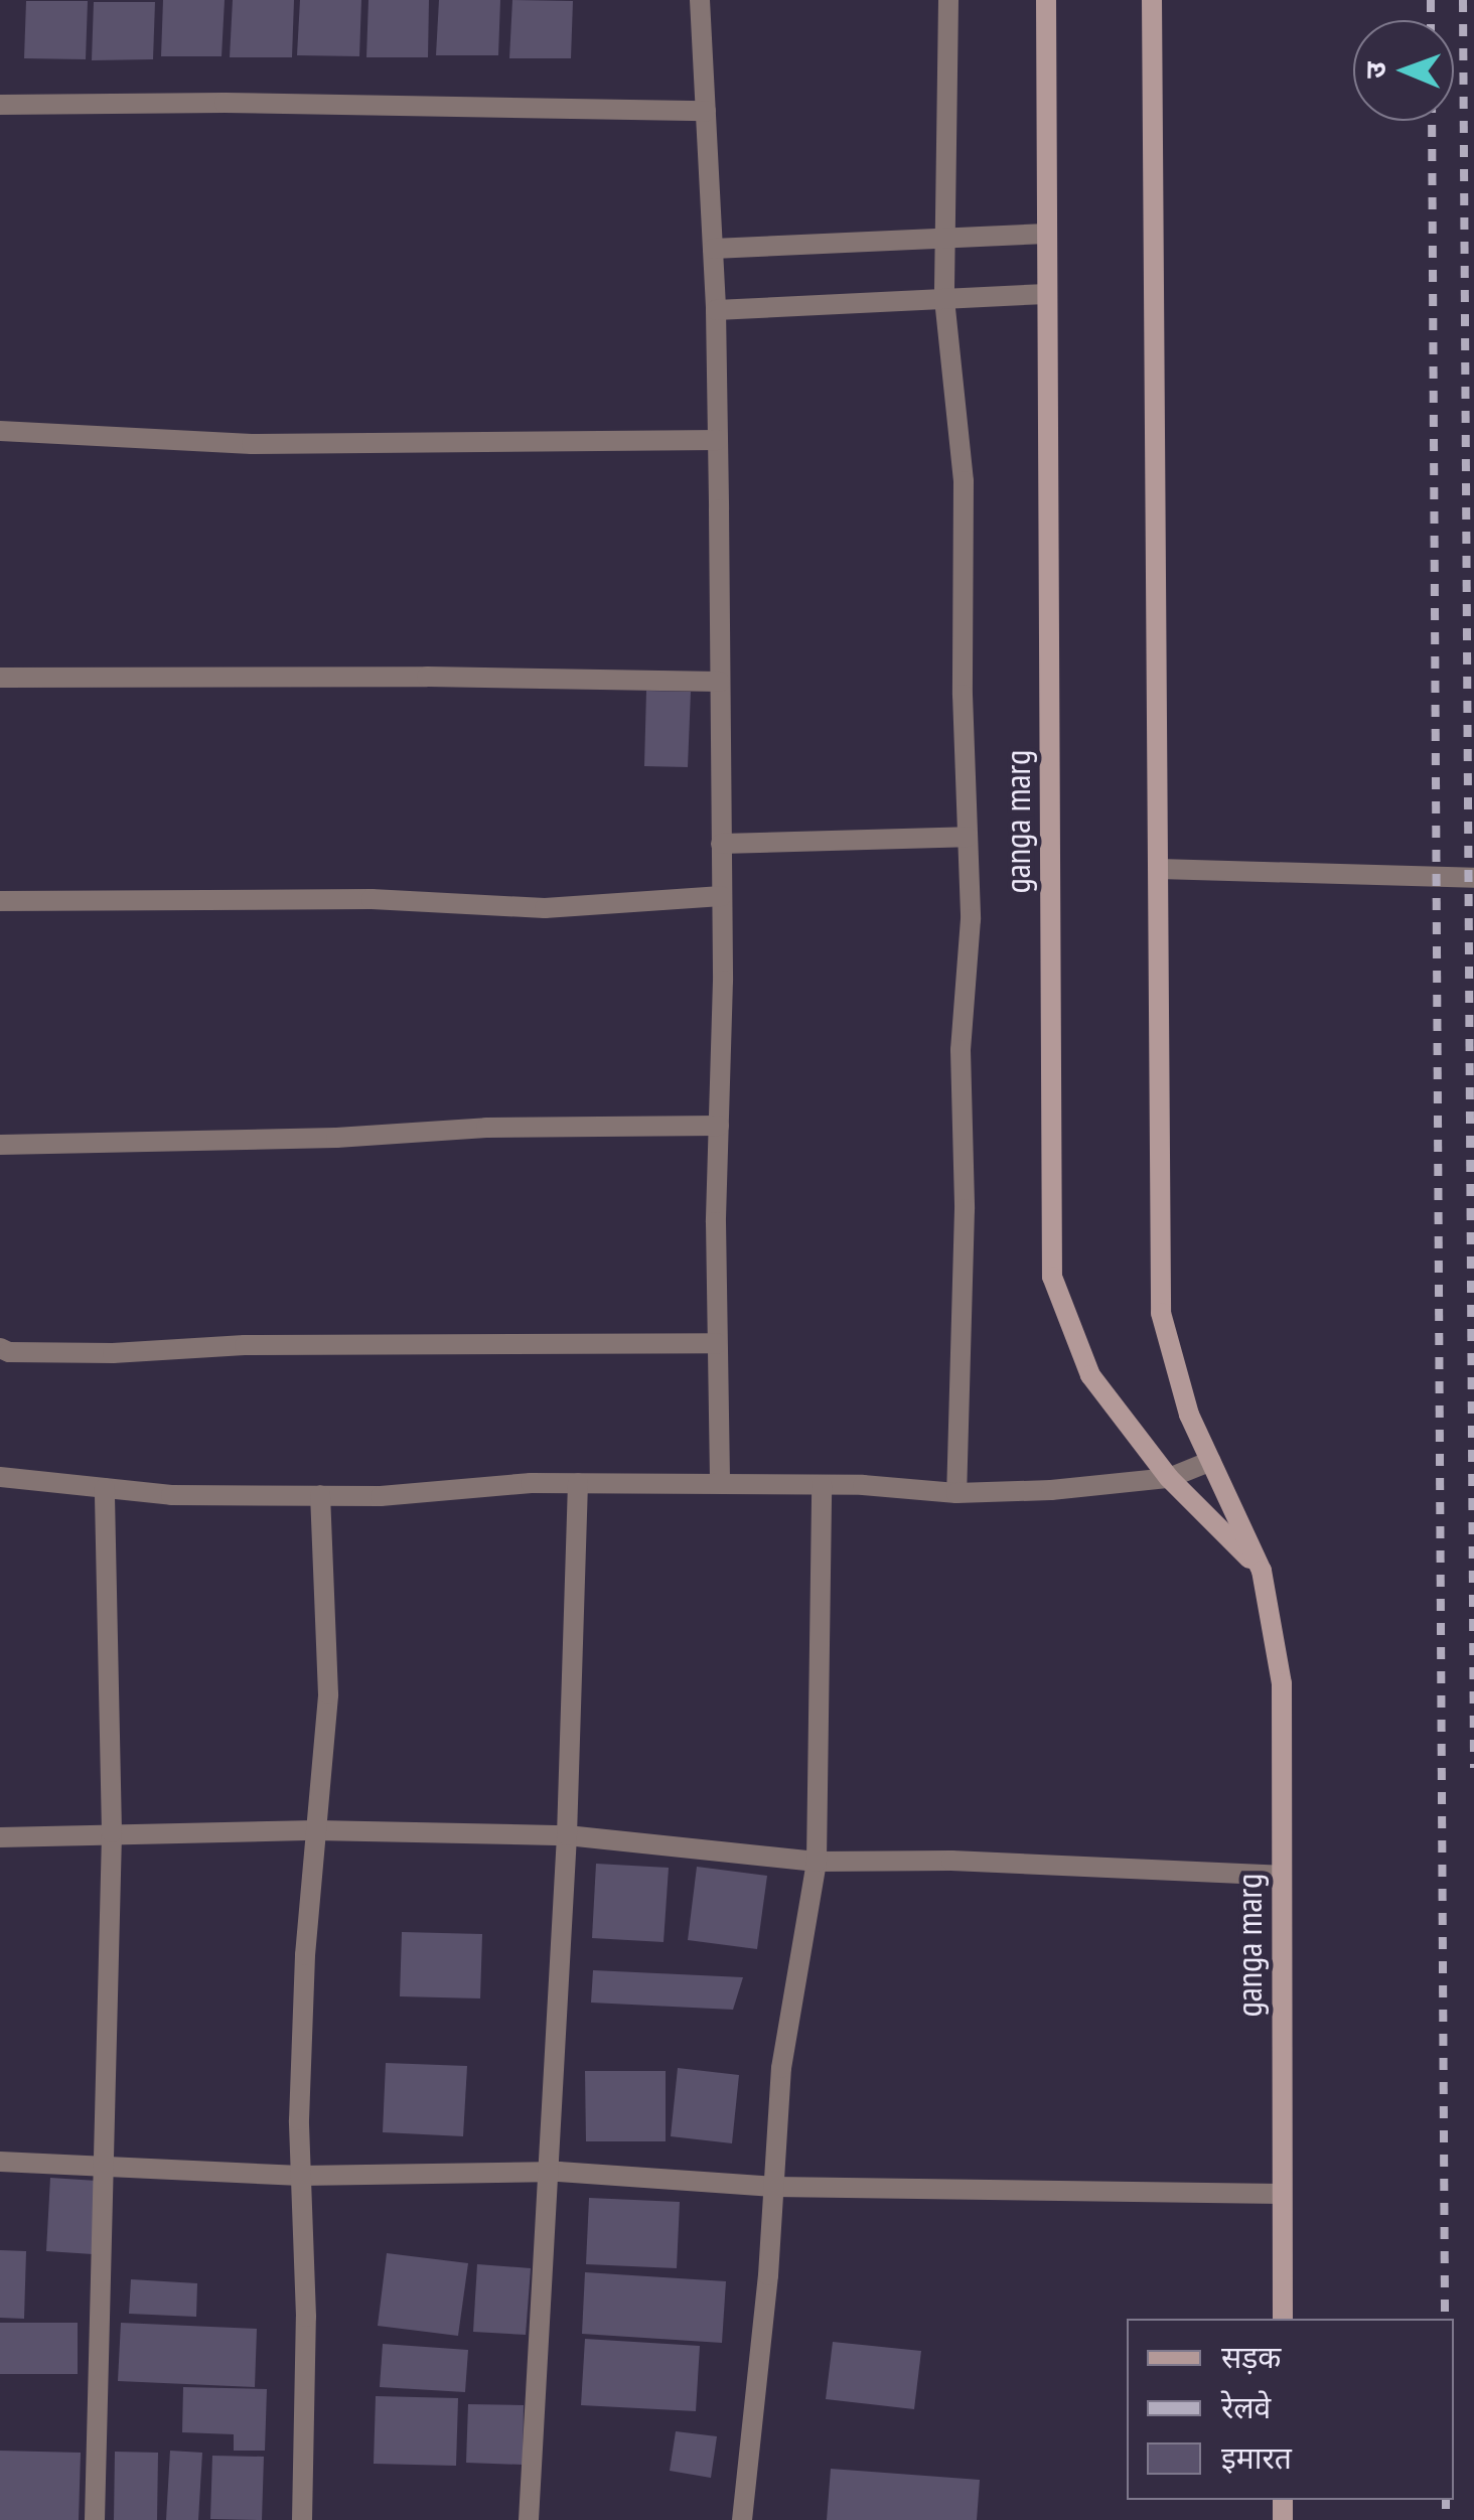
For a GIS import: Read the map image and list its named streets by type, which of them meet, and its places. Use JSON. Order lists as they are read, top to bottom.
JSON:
{
  "streets": {
    "street": ["ganga marg"]
  },
  "legend": ["सड़क", "रेलवे", "इमारत"],
  "north": "left"
}
